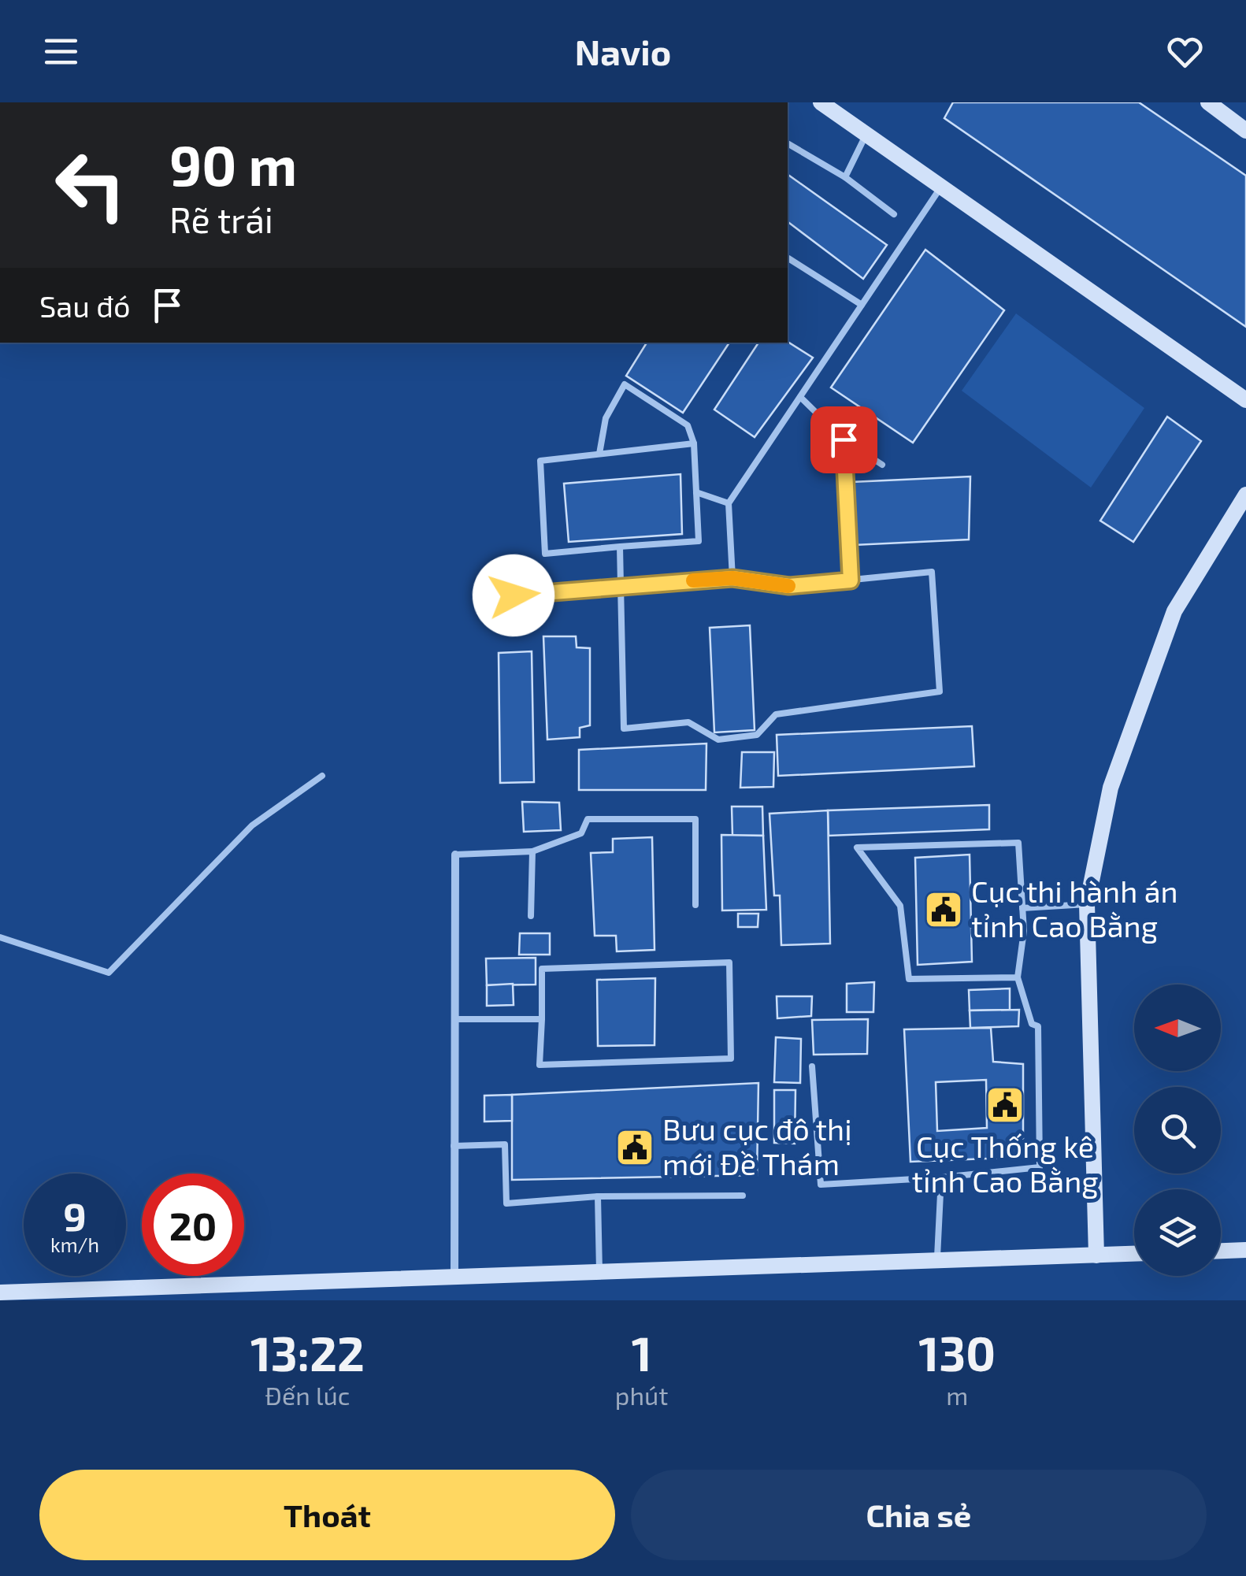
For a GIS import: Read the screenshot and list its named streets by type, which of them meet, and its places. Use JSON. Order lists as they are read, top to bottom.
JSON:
{
  "places": {
    "public building": ["Cục thi hành án tỉnh Cao Bằng", "Cục Thống kê tỉnh Cao Bằng", "Bưu cục đô thị mới Đề Thám"]
  },
  "north": "left",
  "page": {
    "header": "Navio",
    "turn": ["90 m", "Rẽ trái"],
    "then": "Sau đó",
    "speed": "9 km/h",
    "limit": "20",
    "eta": [
      "13:22",
      "Đến lúc",
      "1",
      "phút",
      "130",
      "m"
    ],
    "buttons": ["Thoát", "Chia sẻ"]
  }
}
